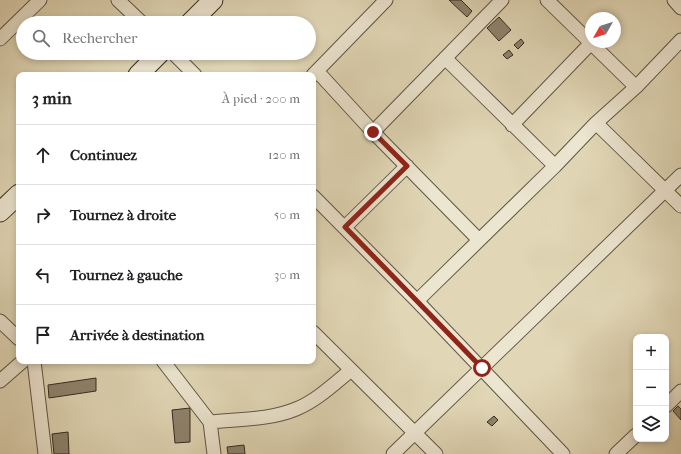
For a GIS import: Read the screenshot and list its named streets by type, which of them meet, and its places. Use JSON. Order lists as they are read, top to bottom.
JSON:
{
  "north": "bottom left",
  "page": {
    "search": "Rechercher",
    "heading": ["3 min", "À pied · 200 m"],
    "list": [
      ["Continuez", "120 m"],
      ["Tournez à droite", "50 m"],
      ["Tournez à gauche", "30 m"],
      "Arrivée à destination"
    ],
    "map_buttons": ["+", "−"]
  }
}
